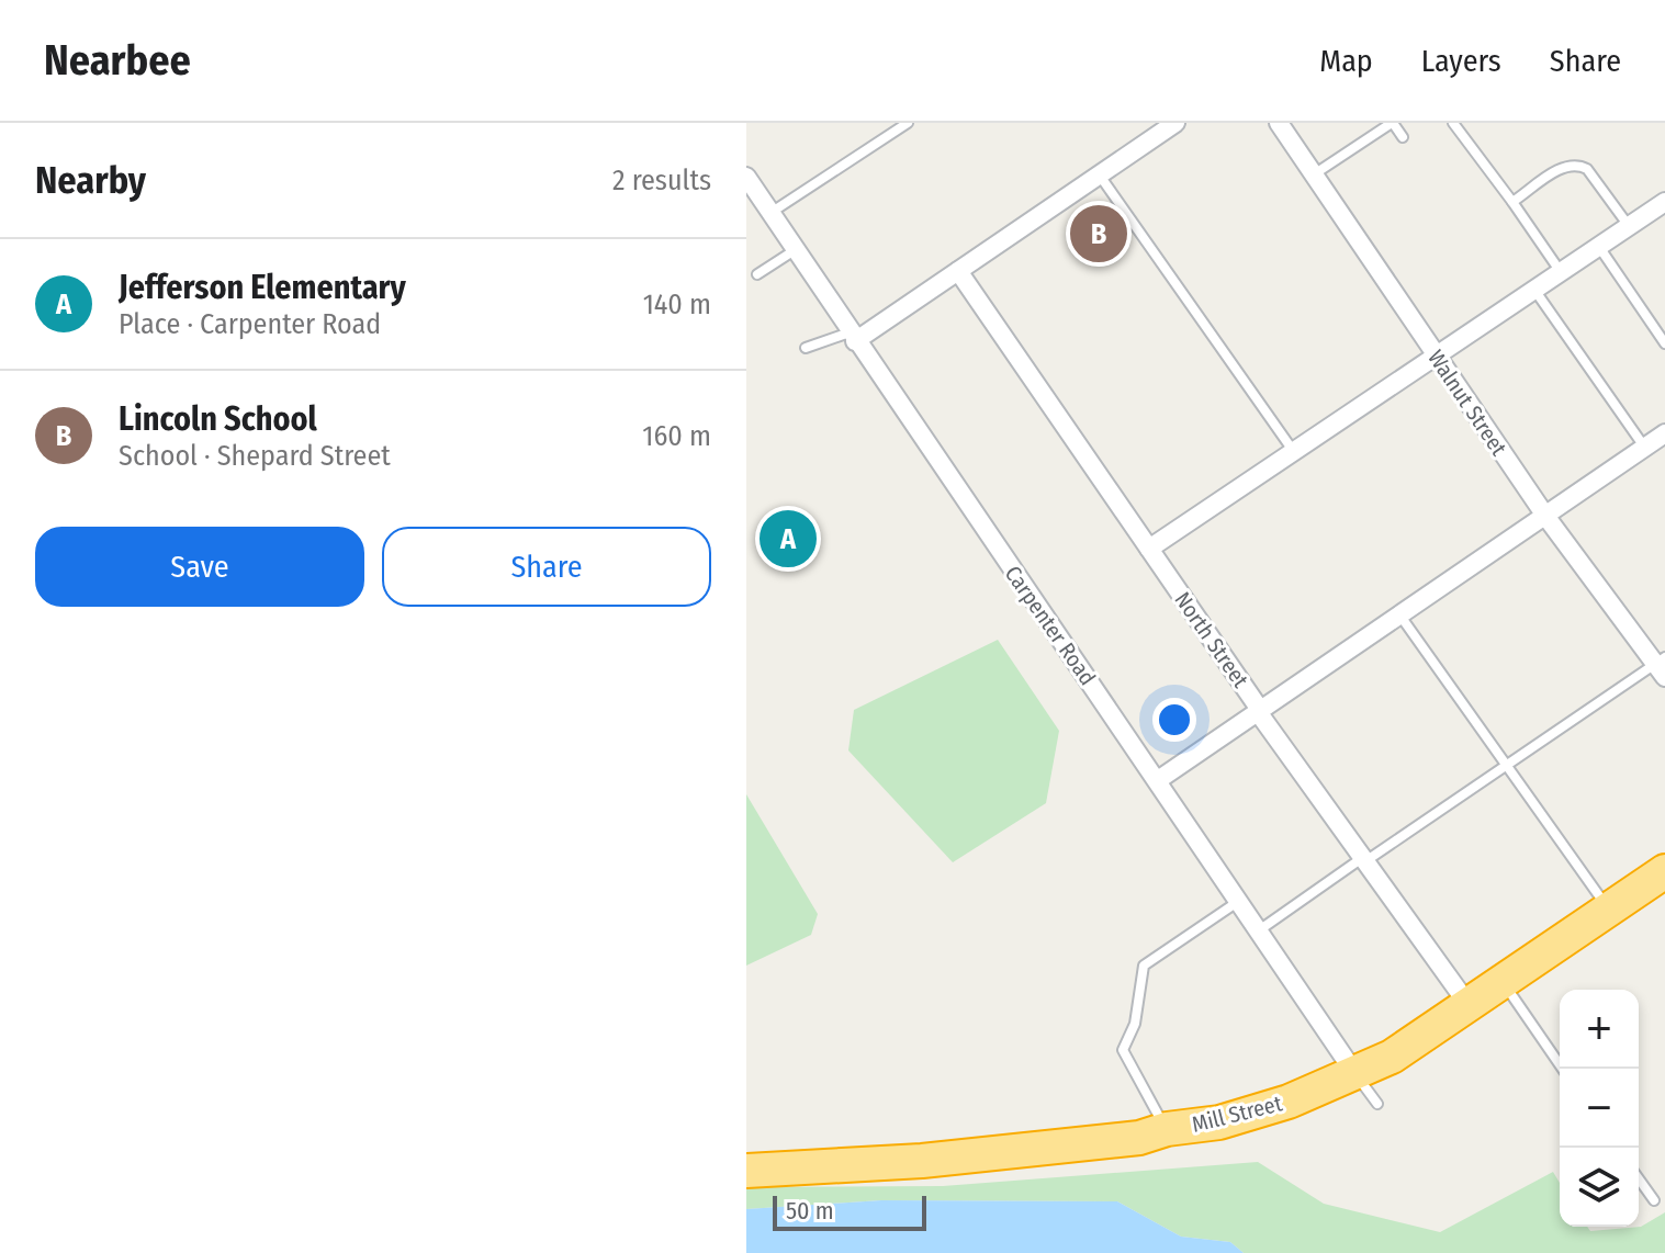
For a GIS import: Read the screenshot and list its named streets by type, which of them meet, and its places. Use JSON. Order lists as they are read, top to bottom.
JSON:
{
  "streets": {
    "highway": ["Mill Street"],
    "street": ["Walnut Street", "Carpenter Road", "North Street"]
  },
  "crossings": [
    ["Carpenter Road", "Mill Street"],
    ["North Street", "Mill Street"]
  ],
  "scale_bar": "50 m",
  "page": {
    "header": "Nearbee",
    "nav": ["Map", "Layers", "Share"],
    "heading": ["Nearby", "2 results"],
    "pins": ["B", "A"],
    "list": [
      {
        "mark": "A",
        "name": "Jefferson Elementary",
        "note": "Place · Carpenter Road",
        "value": "140 m"
      },
      {
        "mark": "B",
        "name": "Lincoln School",
        "note": "School · Shepard Street",
        "value": "160 m"
      }
    ],
    "buttons": ["Save", "Share"],
    "map_buttons": ["+", "−"],
    "scale": "50 m"
  }
}
